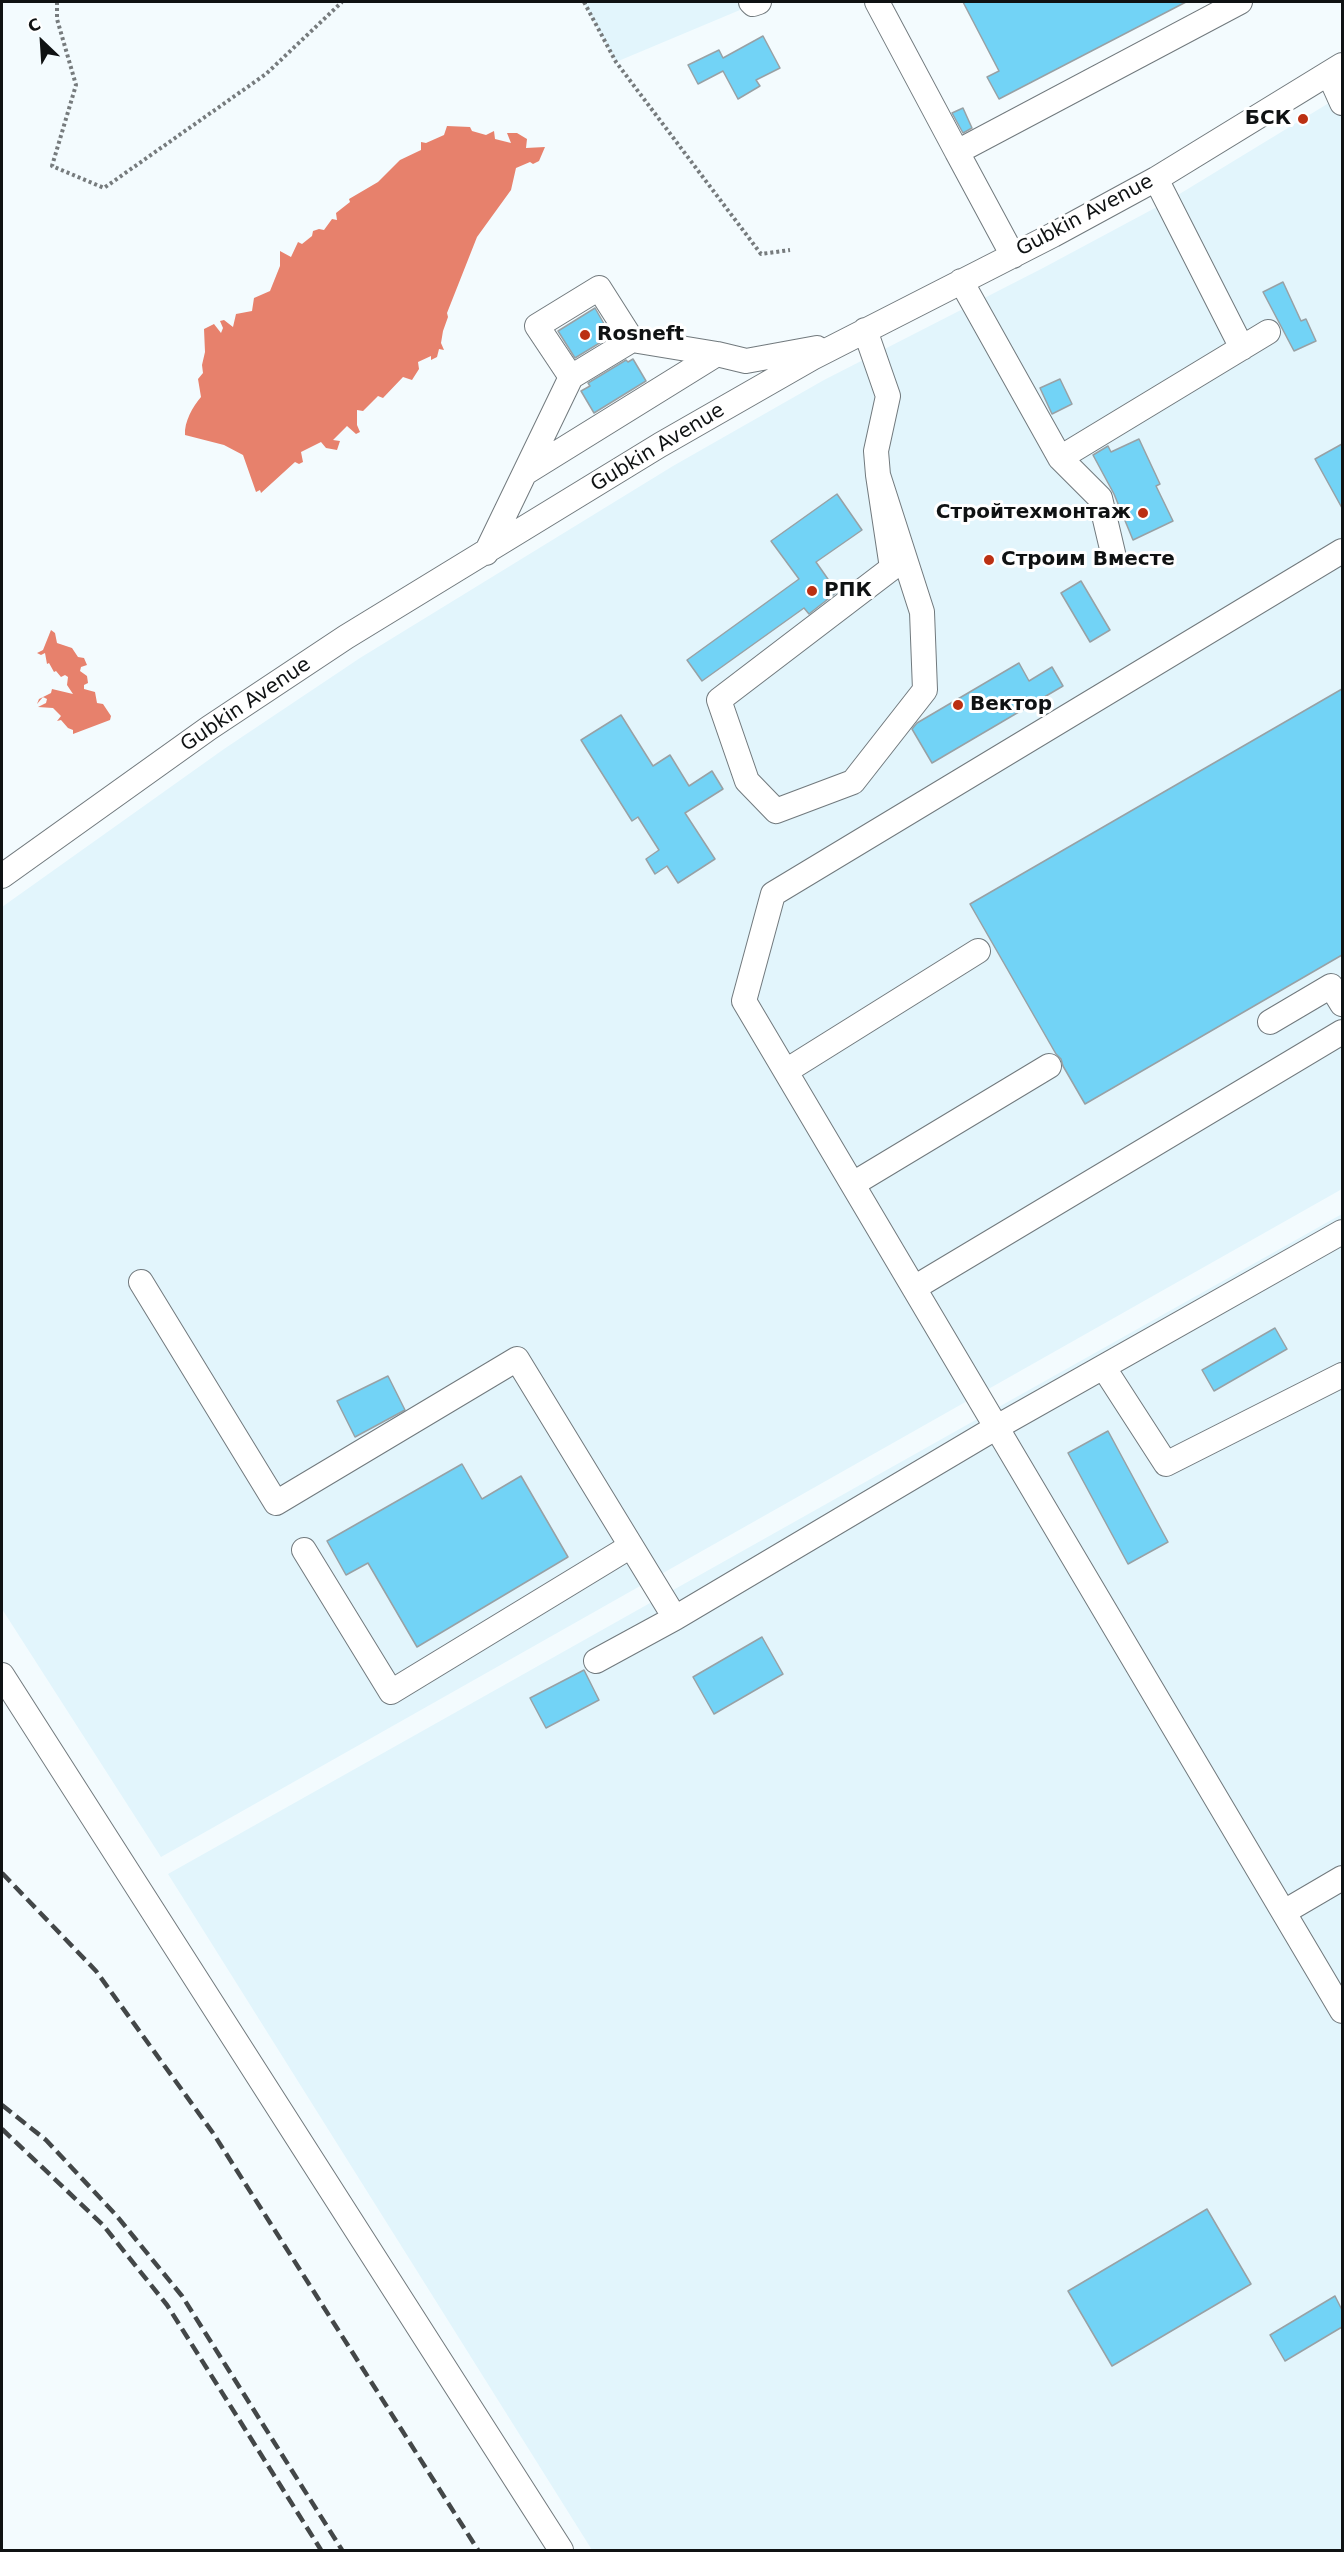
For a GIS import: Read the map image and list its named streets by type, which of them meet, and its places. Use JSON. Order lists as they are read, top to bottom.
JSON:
{
  "streets": {
    "street": ["Gubkin Avenue"]
  },
  "places": [
    "БСК",
    "Rosneft",
    "Стройтехмонтаж",
    "Строим Вместе",
    "РПК",
    "Вектор"
  ],
  "north": "top left"
}
